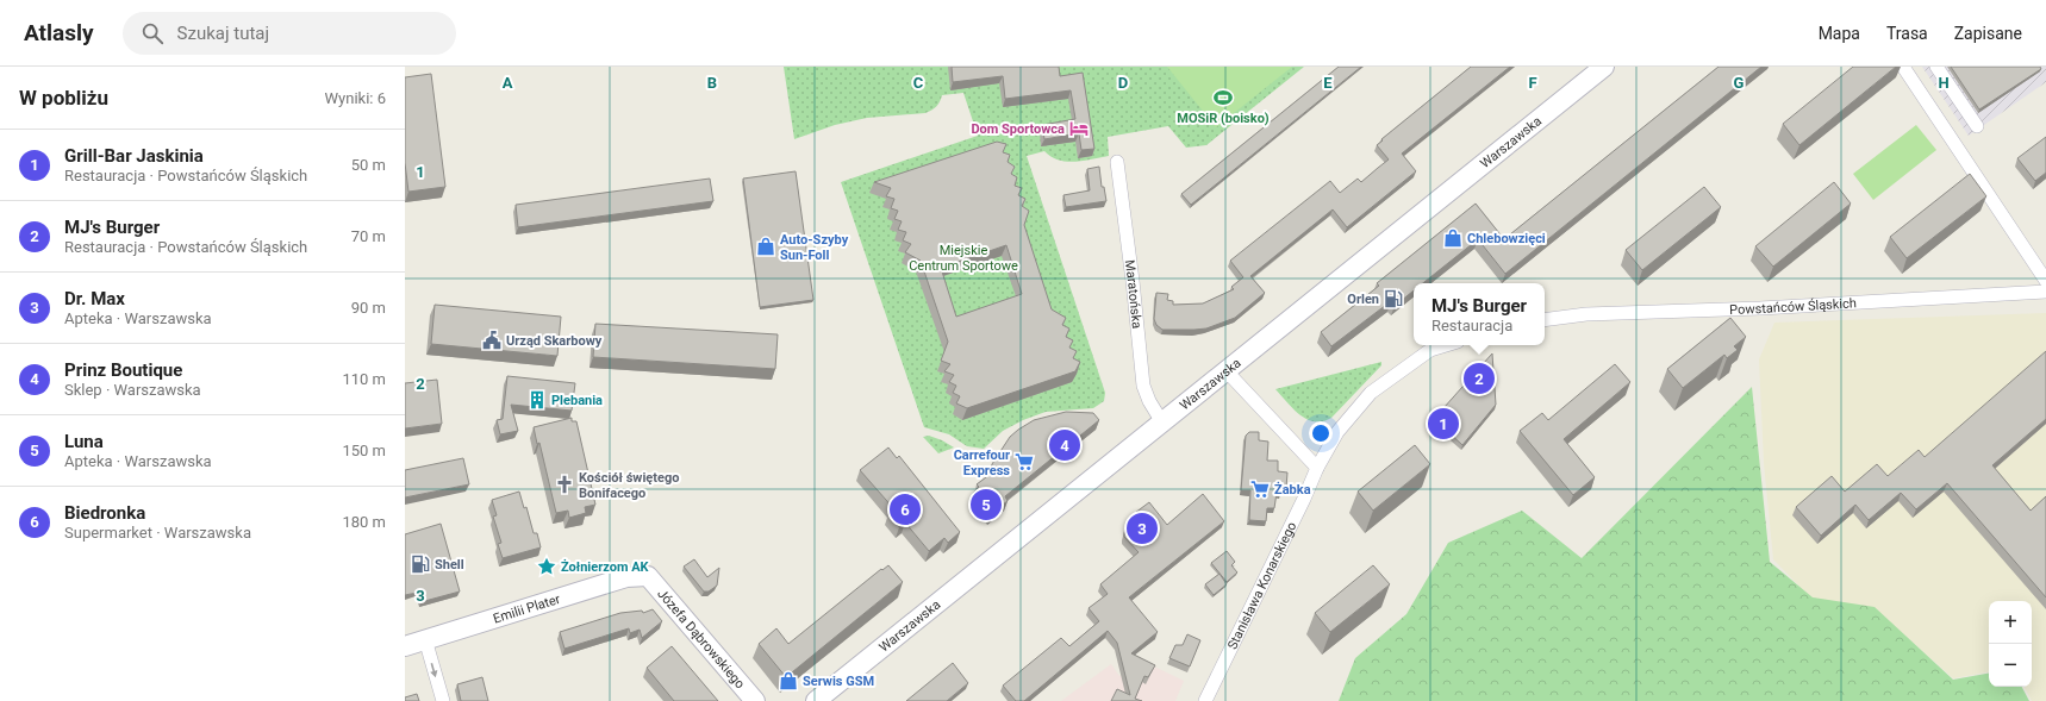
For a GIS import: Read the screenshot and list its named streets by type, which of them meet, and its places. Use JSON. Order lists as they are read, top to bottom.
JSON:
{
  "streets": {
    "main road": ["Warszawska", "Emilii Plater", "Józefa Dąbrowskiego"],
    "street": ["Maratońska", "Powstańców Śląskich", "Stanisława Konarskiego"]
  },
  "crossings": [
    ["Warszawska", "Maratońska"],
    ["Emilii Plater", "Józefa Dąbrowskiego"]
  ],
  "parks": ["Miejskie Centrum Sportowe"],
  "places": {
    "sports": ["MOSiR (boisko)"],
    "hotel": ["Dom Sportowca"],
    "shop": ["Chlebowzięci", "Auto-Szyby Sun-Foll", "Serwis GSM"],
    "fuel station": ["Orlen", "Shell"],
    "public building": ["Urząd Skarbowy"],
    "building": ["Plebania"],
    "supermarket": ["Carrefour Express", "Żabka"],
    "church": ["Kościół świętego Bonifacego"],
    "place": ["Żołnierzom AK"]
  },
  "page": {
    "header": "Atlasly",
    "search": "Szukaj tutaj",
    "nav": ["Mapa", "Trasa", "Zapisane"],
    "heading": ["W pobliżu", "Wyniki: 6"],
    "list": [
      {
        "mark": "1",
        "name": "Grill-Bar Jaskinia",
        "note": "Restauracja · Powstańców Śląskich",
        "value": "50 m"
      },
      {
        "mark": "2",
        "name": "MJ's Burger",
        "note": "Restauracja · Powstańców Śląskich",
        "value": "70 m"
      },
      {
        "mark": "3",
        "name": "Dr. Max",
        "note": "Apteka · Warszawska",
        "value": "90 m"
      },
      {
        "mark": "4",
        "name": "Prinz Boutique",
        "note": "Sklep · Warszawska",
        "value": "110 m"
      },
      {
        "mark": "5",
        "name": "Luna",
        "note": "Apteka · Warszawska",
        "value": "150 m"
      },
      {
        "mark": "6",
        "name": "Biedronka",
        "note": "Supermarket · Warszawska",
        "value": "180 m"
      }
    ],
    "popup": ["MJ's Burger", "Restauracja"],
    "pins": [
      "2",
      "1",
      "4",
      "5",
      "6",
      "3"
    ],
    "map_buttons": ["+", "−"]
  },
  "grid": {
    "columns": [
      "A",
      "B",
      "C",
      "D",
      "E",
      "F",
      "G",
      "H"
    ],
    "rows": ["1", "2", "3"]
  }
}
